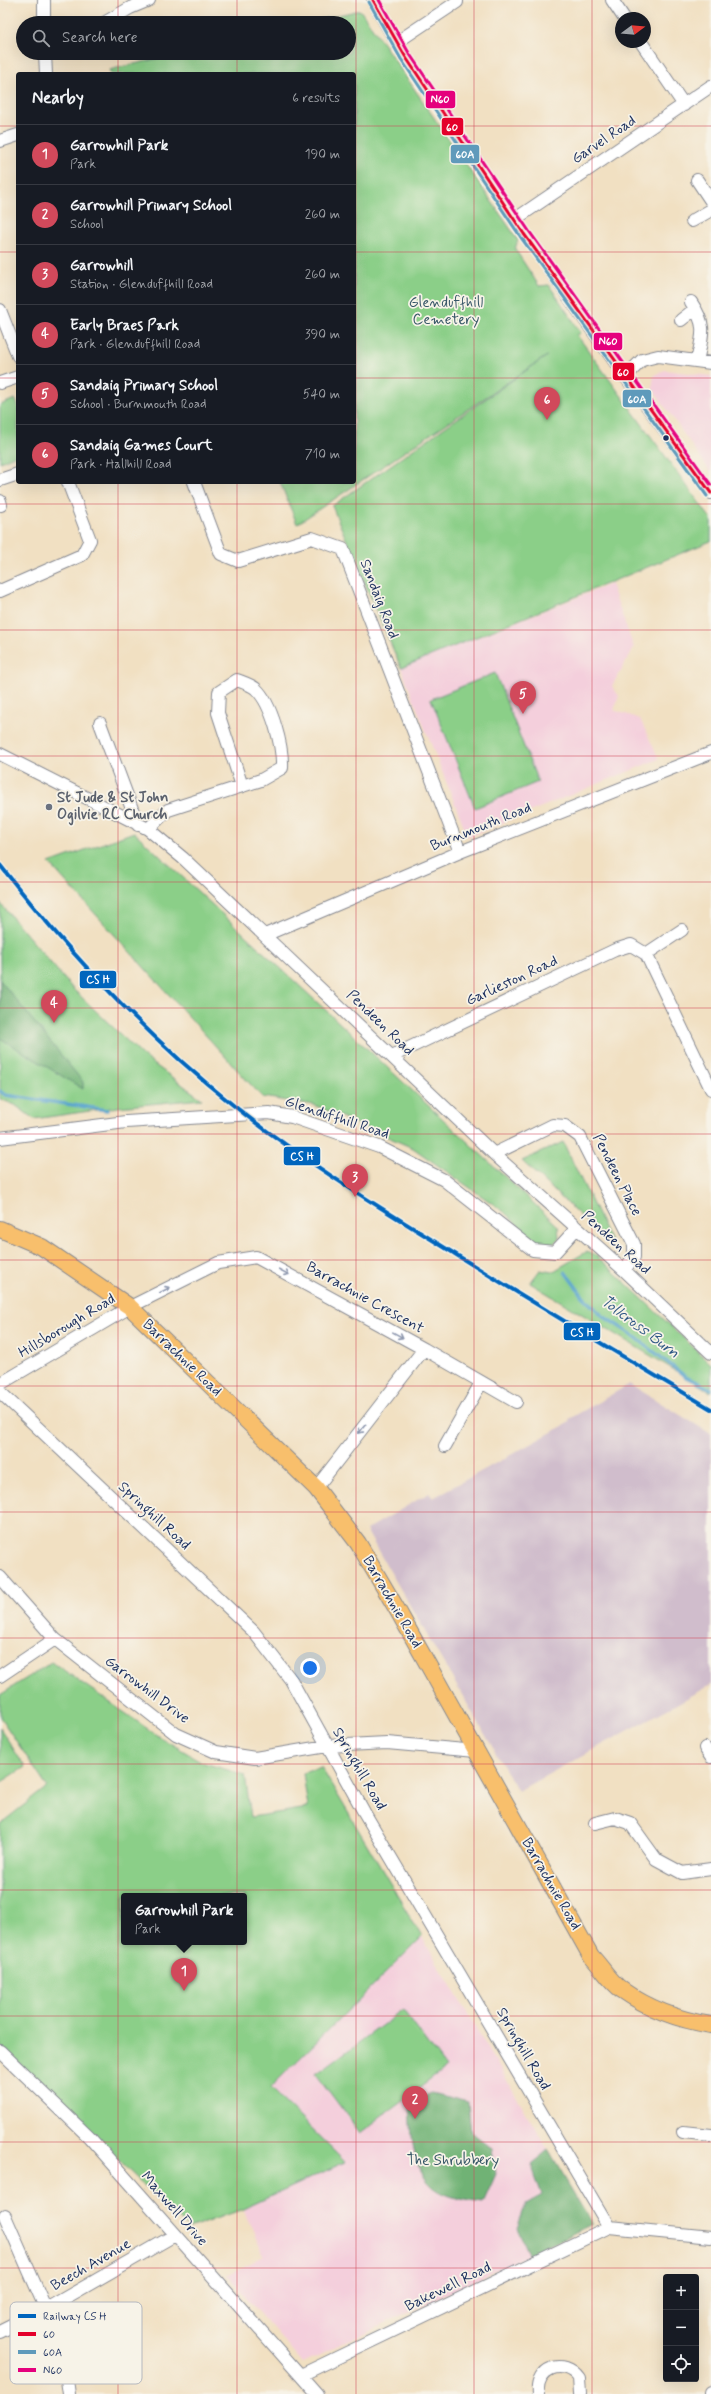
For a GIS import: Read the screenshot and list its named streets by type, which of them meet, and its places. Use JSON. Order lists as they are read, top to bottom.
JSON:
{
  "streets": {
    "main road": ["Barrachnie Road"],
    "street": [
      "Garvel Road",
      "Sandaig Road",
      "Burnmouth Road",
      "Garlieston Road",
      "Pendeen Road",
      "Glenduffhill Road",
      "Pendeen Place",
      "Barrachnie Crescent",
      "Hillsborough Road",
      "Springhill Road",
      "Garrowhill Drive",
      "Maxwell Drive",
      "Beech Avenue",
      "Bakewell Road"
    ]
  },
  "crossings": [
    ["Sandaig Road", "Burnmouth Road"],
    ["Burnmouth Road", "Pendeen Road"],
    ["Garlieston Road", "Pendeen Road"],
    ["Pendeen Road", "Glenduffhill Road"],
    ["Pendeen Road", "Pendeen Place"],
    ["Barrachnie Crescent", "Hillsborough Road"],
    ["Barrachnie Crescent", "Barrachnie Road"],
    ["Hillsborough Road", "Barrachnie Road"],
    ["Barrachnie Road", "Garrowhill Drive"],
    ["Springhill Road", "Garrowhill Drive"],
    ["Springhill Road", "Bakewell Road"],
    ["Maxwell Drive", "Beech Avenue"],
    ["Maxwell Drive", "Bakewell Road"]
  ],
  "water": ["Tollcross Burn"],
  "parks": ["Glenduffhill Cemetery", "The Shrubbery"],
  "places": ["St Jude & St John Ogilvie RC Church"],
  "lines": ["transit line 60", "transit line N60", "transit line 60A"],
  "legend": [
    "Railway CS H",
    "60",
    "60A",
    "N60"
  ],
  "north": "right",
  "page": {
    "search": "Search here",
    "heading": ["Nearby", "6 results"],
    "list": [
      {
        "mark": "1",
        "name": "Garrowhill Park",
        "note": "Park",
        "value": "190 m"
      },
      {
        "mark": "2",
        "name": "Garrowhill Primary School",
        "note": "School",
        "value": "260 m"
      },
      {
        "mark": "3",
        "name": "Garrowhill",
        "note": "Station · Glenduffhill Road",
        "value": "260 m"
      },
      {
        "mark": "4",
        "name": "Early Braes Park",
        "note": "Park · Glenduffhill Road",
        "value": "390 m"
      },
      {
        "mark": "5",
        "name": "Sandaig Primary School",
        "note": "School · Burnmouth Road",
        "value": "540 m"
      },
      {
        "mark": "6",
        "name": "Sandaig Games Court",
        "note": "Park · Hallhill Road",
        "value": "710 m"
      }
    ],
    "pins": [
      "6",
      "5",
      "4",
      "3",
      "1",
      "2"
    ],
    "popup": ["Garrowhill Park", "Park"],
    "map_buttons": ["+", "−"]
  }
}
